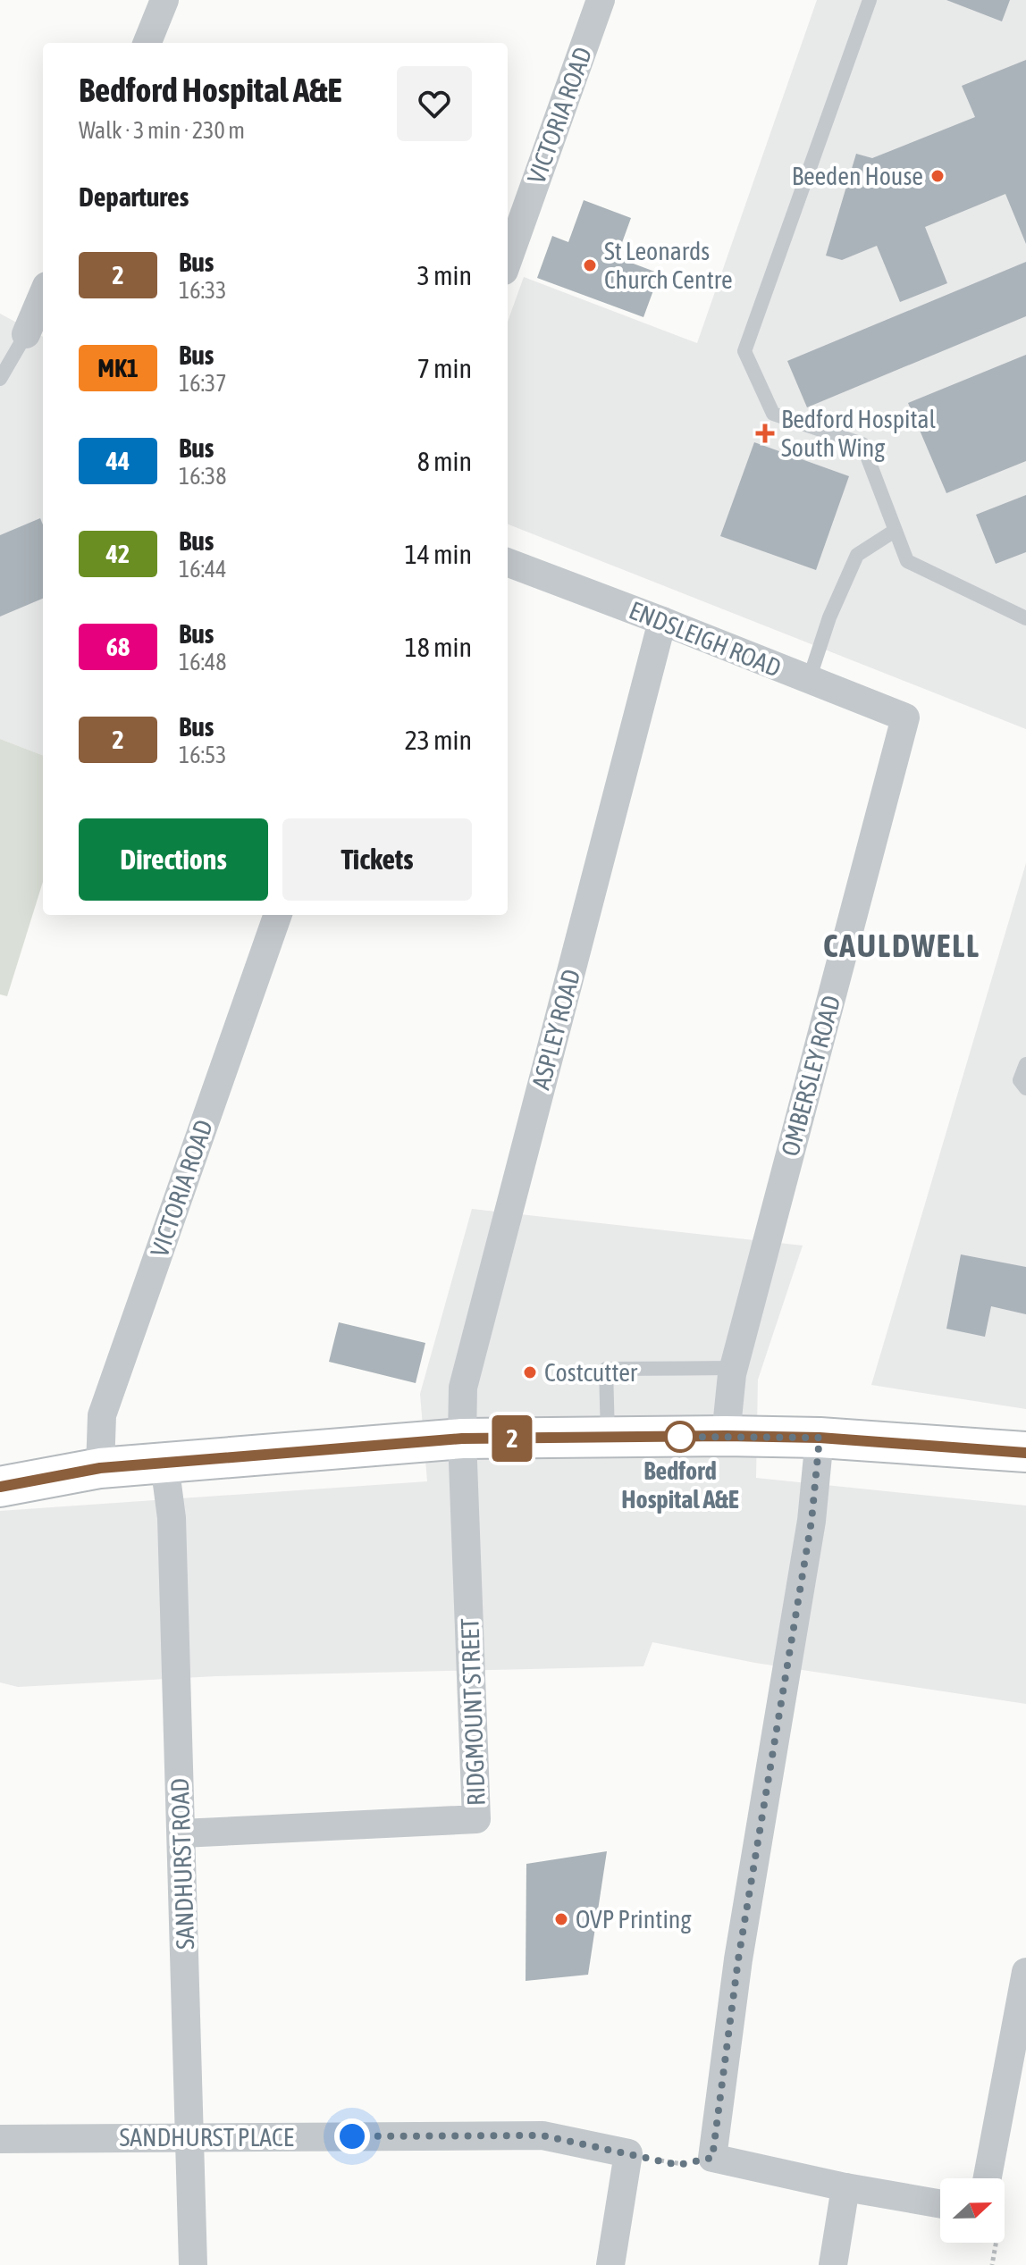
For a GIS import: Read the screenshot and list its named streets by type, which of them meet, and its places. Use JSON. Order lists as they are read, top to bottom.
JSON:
{
  "streets": {
    "street": [
      "VICTORIA ROAD",
      "ENDSLEIGH ROAD",
      "ASPLEY ROAD",
      "OMBERSLEY ROAD",
      "RIDGMOUNT STREET",
      "SANDHURST ROAD",
      "SANDHURST PLACE"
    ]
  },
  "crossings": [
    ["ENDSLEIGH ROAD", "ASPLEY ROAD"],
    ["ENDSLEIGH ROAD", "OMBERSLEY ROAD"],
    ["ASPLEY ROAD", "RIDGMOUNT STREET"],
    ["RIDGMOUNT STREET", "SANDHURST ROAD"],
    ["SANDHURST ROAD", "SANDHURST PLACE"]
  ],
  "districts": ["CAULDWELL"],
  "places": {
    "other": [
      "Beeden House",
      "St Leonards Church Centre",
      "Costcutter",
      "Bedford Hospital A&E",
      "OVP Printing"
    ],
    "health": ["Bedford Hospital South Wing"]
  },
  "lines": ["bus line 2"],
  "north": "right",
  "page": {
    "on_map": "2",
    "heading": [
      ["Bedford Hospital A&E", "Walk · 3 min · 230 m"],
      "Departures"
    ],
    "list": [
      {
        "mark": "2",
        "name": "Bus",
        "note": "16:33",
        "value": "3 min"
      },
      {
        "mark": "MK1",
        "name": "Bus",
        "note": "16:37",
        "value": "7 min"
      },
      {
        "mark": "44",
        "name": "Bus",
        "note": "16:38",
        "value": "8 min"
      },
      {
        "mark": "42",
        "name": "Bus",
        "note": "16:44",
        "value": "14 min"
      },
      {
        "mark": "68",
        "name": "Bus",
        "note": "16:48",
        "value": "18 min"
      },
      {
        "mark": "2",
        "name": "Bus",
        "note": "16:53",
        "value": "23 min"
      }
    ],
    "buttons": ["Directions", "Tickets"]
  }
}
